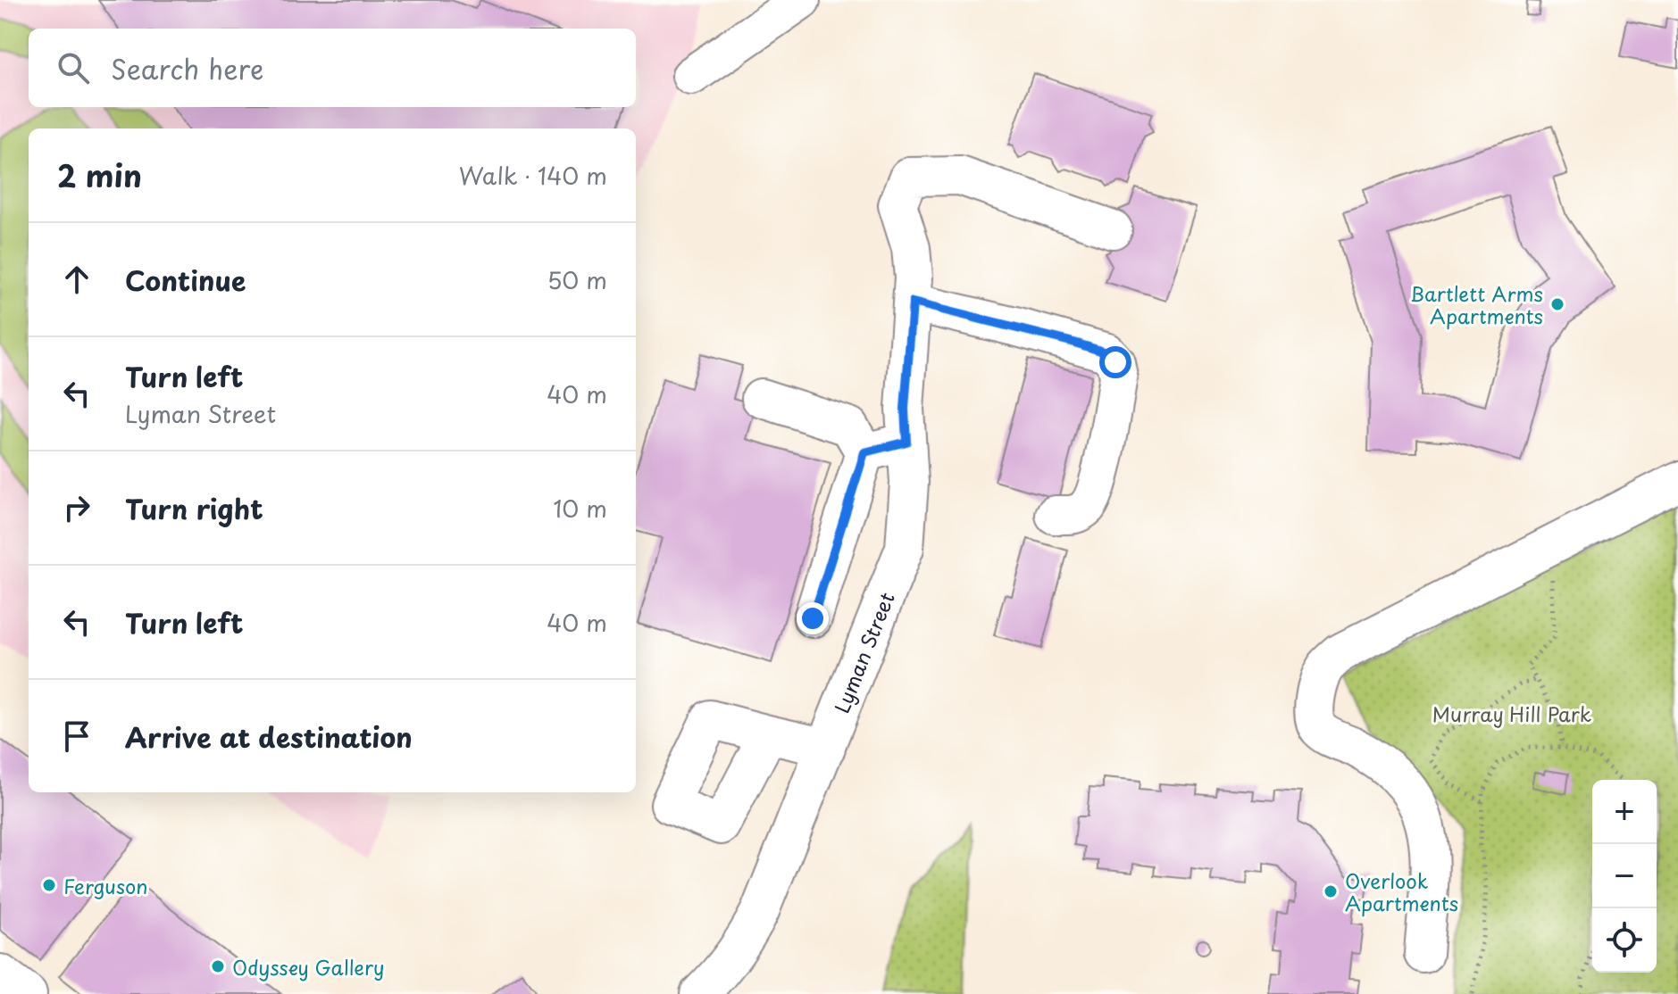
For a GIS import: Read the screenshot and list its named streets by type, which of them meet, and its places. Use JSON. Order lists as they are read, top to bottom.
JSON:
{
  "streets": {
    "street": ["Lyman Street"]
  },
  "parks": ["Murray Hill Park"],
  "places": [
    "Bartlett Arms Apartments",
    "Ferguson",
    "Overlook Apartments",
    "Odyssey Gallery"
  ],
  "page": {
    "search": "Search here",
    "heading": ["2 min", "Walk · 140 m"],
    "list": [
      ["Continue", "50 m"],
      ["Turn left", "Lyman Street", "40 m"],
      ["Turn right", "10 m"],
      ["Turn left", "40 m"],
      "Arrive at destination"
    ],
    "map_buttons": ["+", "−"]
  }
}
